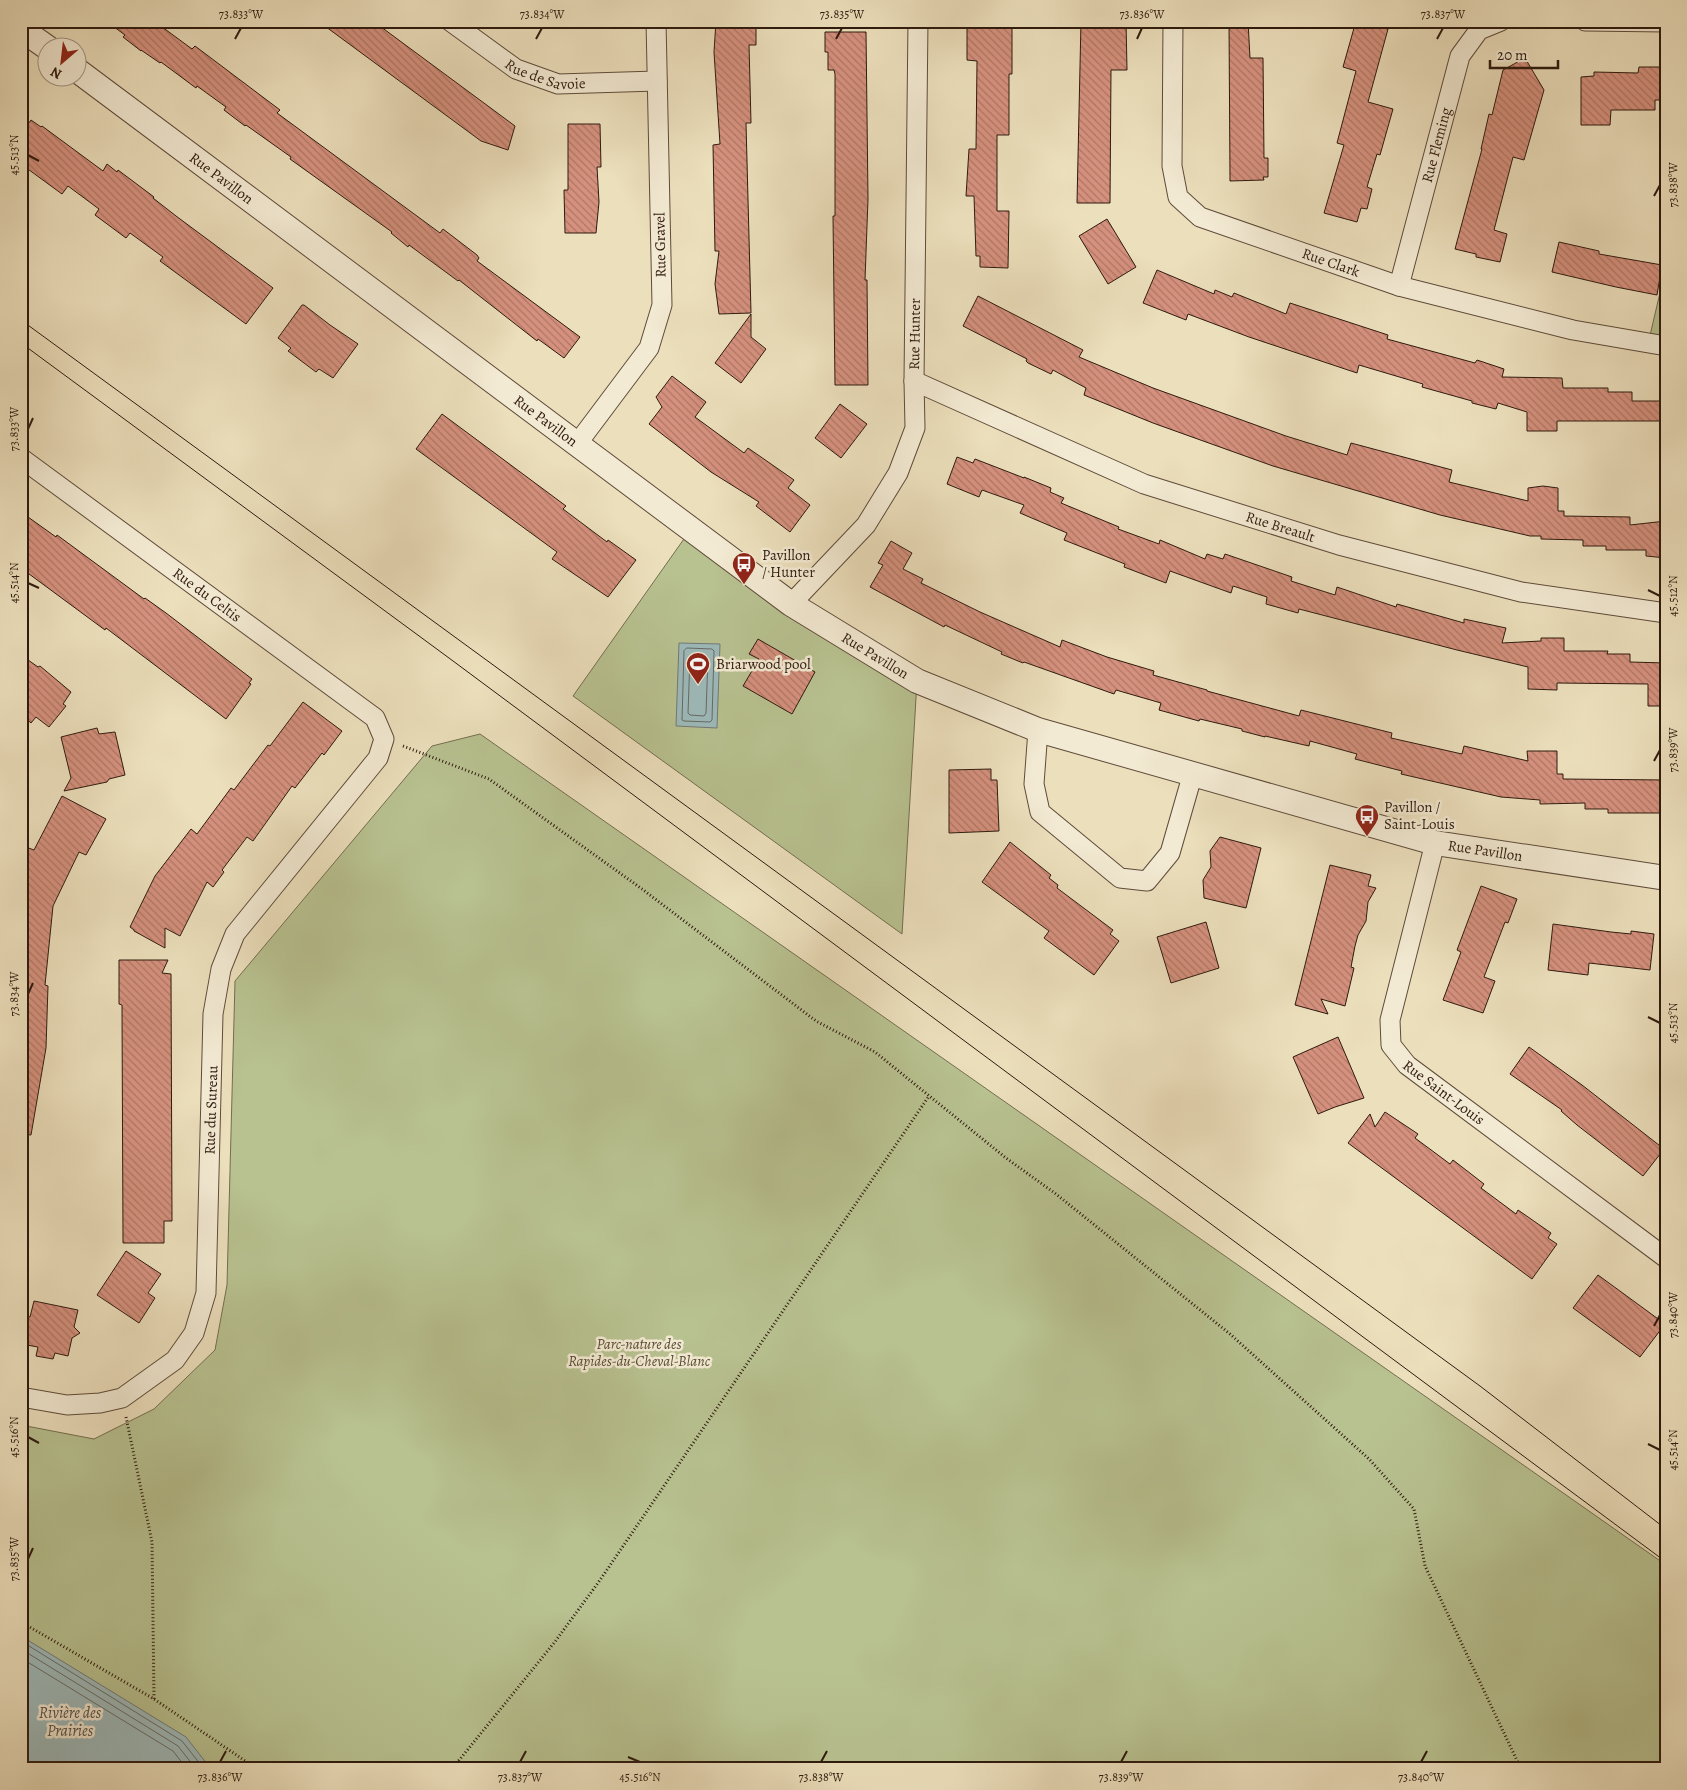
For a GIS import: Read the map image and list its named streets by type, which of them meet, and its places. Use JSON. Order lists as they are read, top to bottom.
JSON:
{
  "streets": {
    "street": [
      "Rue de Savoie",
      "Rue Fleming",
      "Rue Pavillon",
      "Rue Gravel",
      "Rue Clark",
      "Rue Hunter",
      "Rue Breault",
      "Rue du Celtis",
      "Rue Saint-Louis",
      "Rue du Sureau"
    ]
  },
  "crossings": [
    ["Rue de Savoie", "Rue Gravel"],
    ["Rue Fleming", "Rue Clark"],
    ["Rue Pavillon", "Rue Gravel"],
    ["Rue Pavillon", "Rue Hunter"],
    ["Rue Pavillon", "Rue Saint-Louis"],
    ["Rue Hunter", "Rue Breault"],
    ["Rue du Celtis", "Rue du Sureau"]
  ],
  "water": ["Rivière des Prairies"],
  "parks": ["Parc-nature des Rapides-du-Cheval-Blanc"],
  "places": {
    "bus stop": ["Pavillon / Hunter", "Pavillon / Saint-Louis"],
    "sports": ["Briarwood pool"]
  },
  "scale_bar": "20 m",
  "north": "bottom left",
  "coordinates": [
    "73.833°W",
    "73.834°W",
    "73.835°W",
    "73.836°W",
    "73.837°W",
    "45.513°N",
    "73.838°W",
    "45.514°N",
    "45.512°N",
    "73.839°W",
    "73.840°W",
    "45.516°N"
  ]
}
